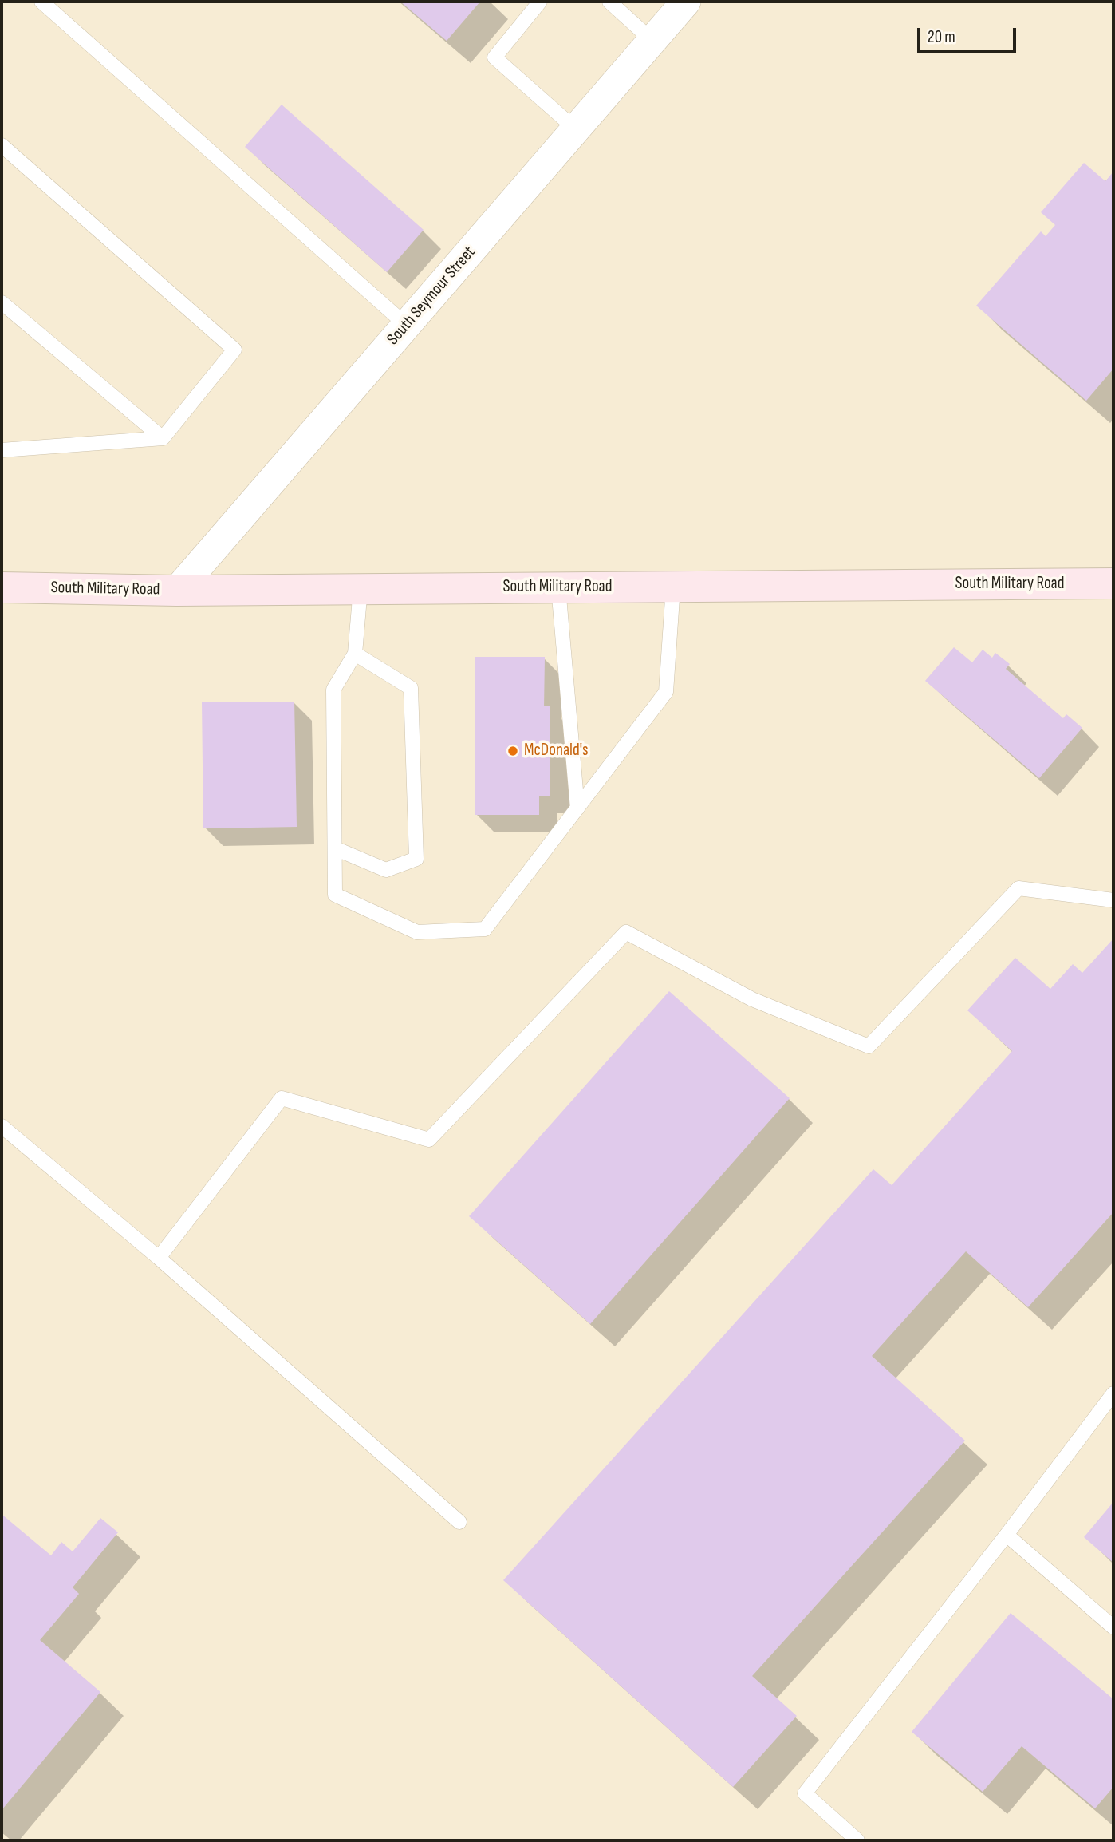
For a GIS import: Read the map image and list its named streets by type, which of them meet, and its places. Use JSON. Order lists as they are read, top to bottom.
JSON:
{
  "streets": {
    "main road": ["South Military Road"],
    "street": ["South Seymour Street"]
  },
  "crossings": [
    ["South Seymour Street", "South Military Road"]
  ],
  "places": ["McDonald's"],
  "scale_bar": "20 m"
}
